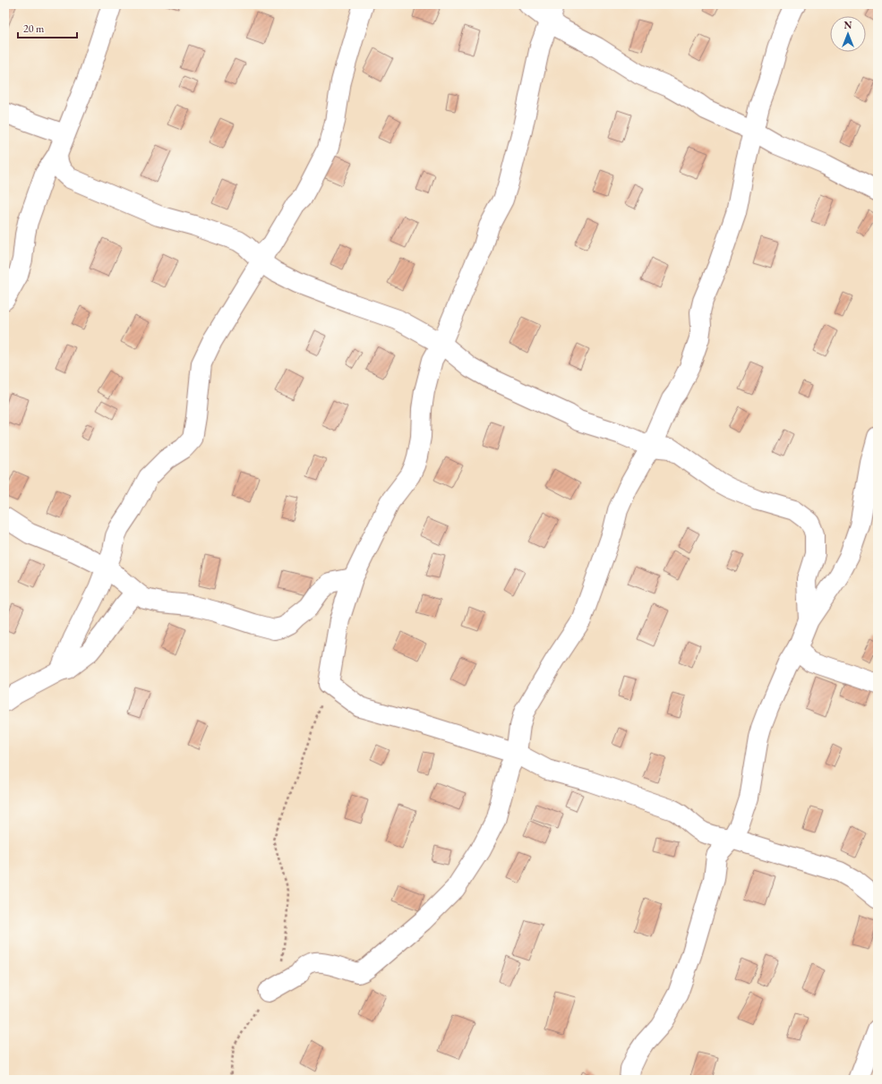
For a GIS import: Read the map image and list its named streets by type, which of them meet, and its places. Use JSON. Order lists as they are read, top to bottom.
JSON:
{
  "scale_bar": "20 m",
  "north": "top"
}
